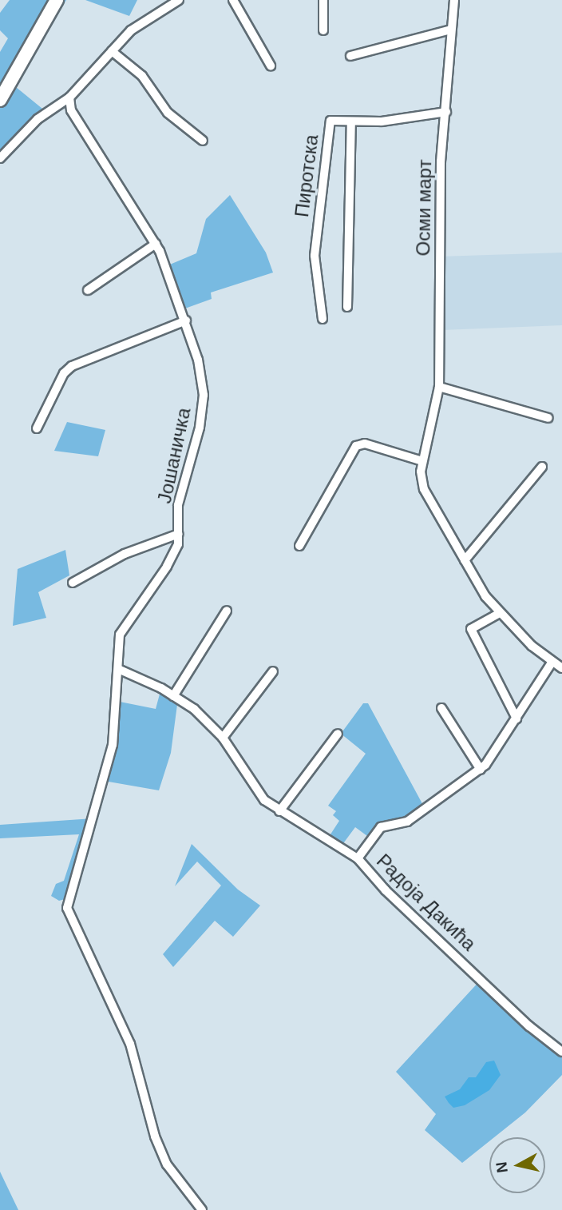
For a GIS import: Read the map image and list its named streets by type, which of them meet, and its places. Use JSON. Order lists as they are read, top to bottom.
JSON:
{
  "streets": {
    "street": [
      "Пиротска",
      "Осми март",
      "Јошаничка",
      "Радоја Дакића"
    ]
  },
  "crossings": [
    ["Пиротска", "Осми март"],
    ["Осми март", "Радоја Дакића"]
  ],
  "north": "left"
}
